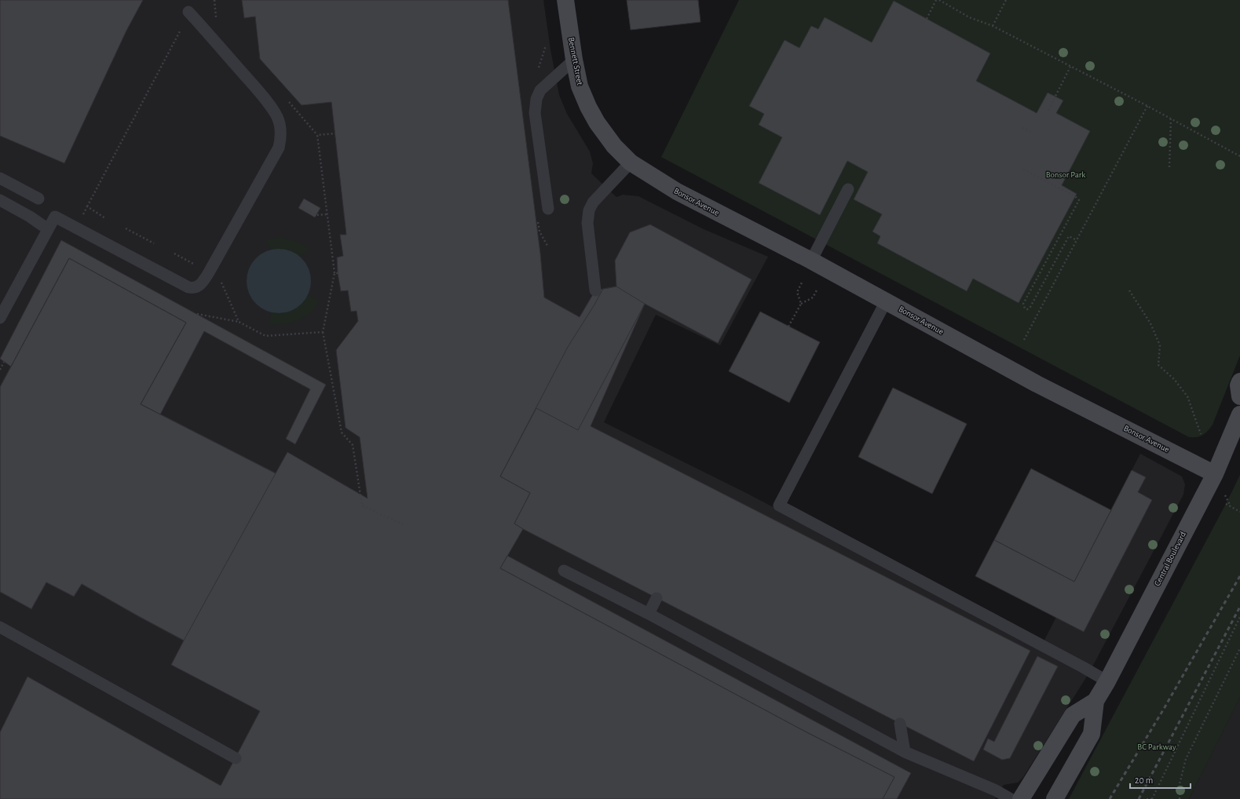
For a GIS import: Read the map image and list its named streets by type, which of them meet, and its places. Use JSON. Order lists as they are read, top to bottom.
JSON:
{
  "streets": {
    "street": ["Bennett Street", "Bonsor Avenue", "Central Boulevard"]
  },
  "crossings": [
    ["Bennett Street", "Bonsor Avenue"],
    ["Bonsor Avenue", "Central Boulevard"]
  ],
  "parks": ["Bonsor Park", "BC Parkway"],
  "scale_bar": "20 m"
}
